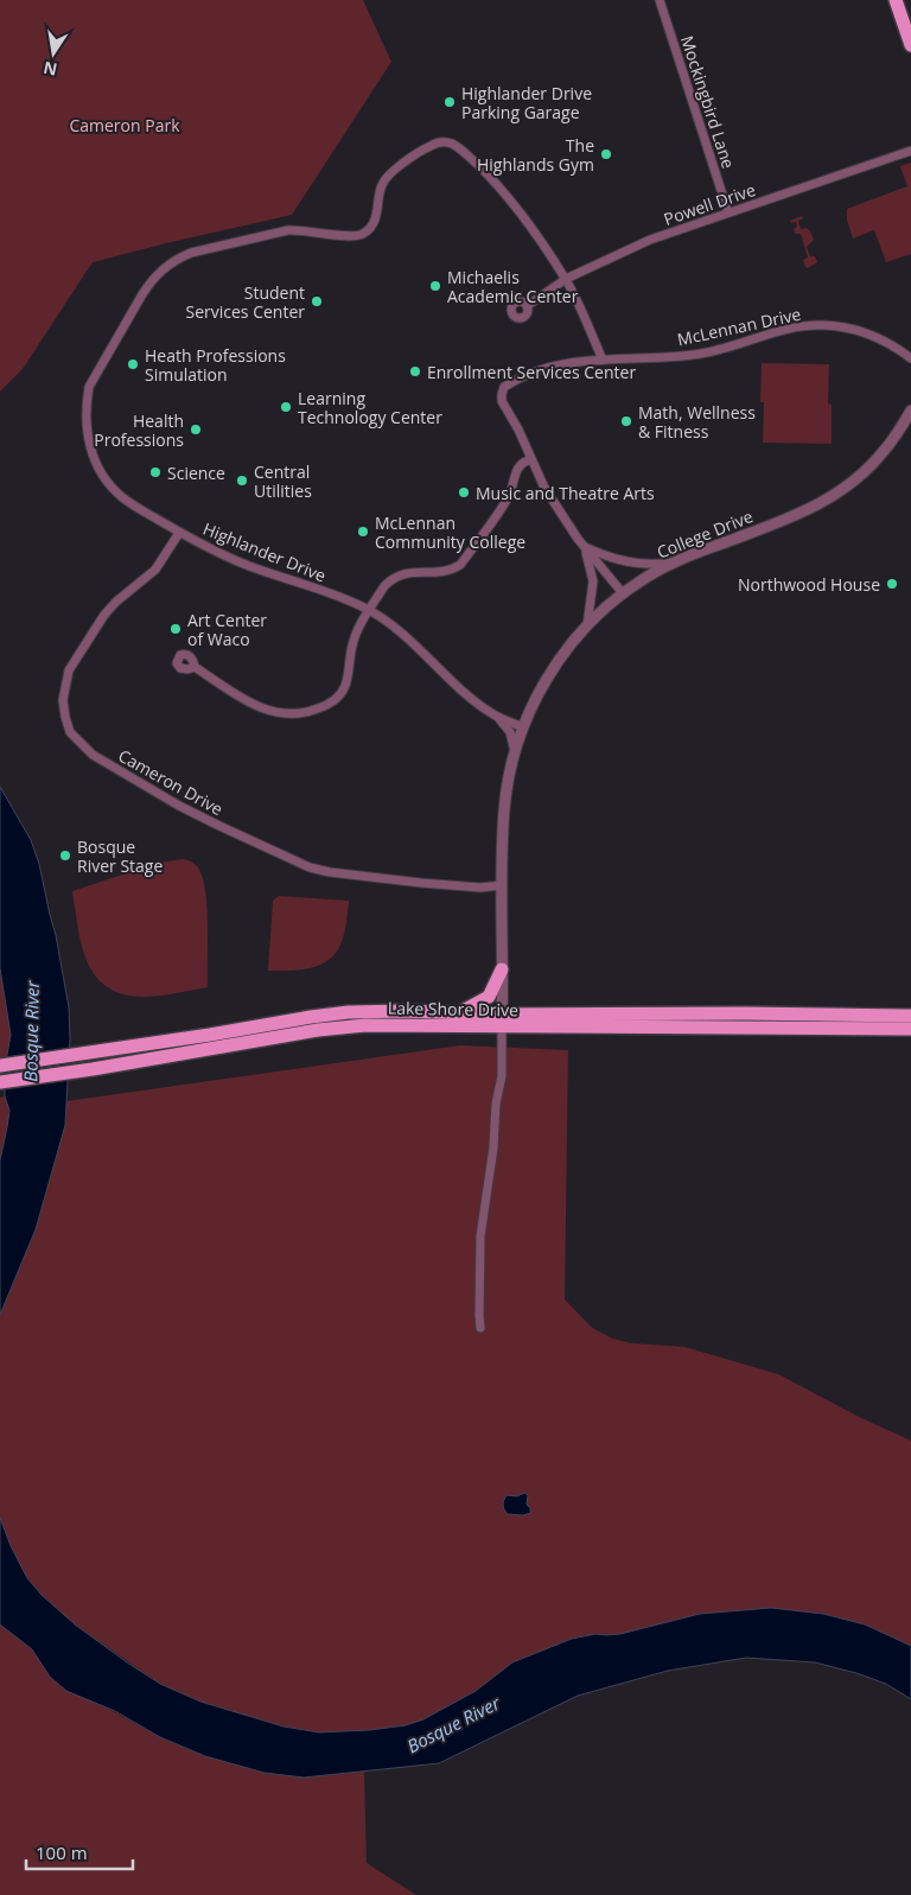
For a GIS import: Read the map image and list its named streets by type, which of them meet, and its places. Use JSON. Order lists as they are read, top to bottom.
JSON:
{
  "streets": {
    "main road": ["Lake Shore Drive"],
    "street": [
      "Mockingbird Lane",
      "Powell Drive",
      "McLennan Drive",
      "College Drive",
      "Highlander Drive",
      "Cameron Drive"
    ]
  },
  "crossings": [
    ["Mockingbird Lane", "Powell Drive"],
    ["Powell Drive", "Highlander Drive"],
    ["McLennan Drive", "Highlander Drive"],
    ["College Drive", "Highlander Drive"],
    ["College Drive", "Cameron Drive"],
    ["College Drive", "Lake Shore Drive"],
    ["Highlander Drive", "Cameron Drive"]
  ],
  "water": ["Bosque River"],
  "parks": ["Cameron Park"],
  "places": [
    "Highlander Drive Parking Garage",
    "The Highlands Gym",
    "Michaelis Academic Center",
    "Student Services Center",
    "Heath Professions Simulation",
    "Enrollment Services Center",
    "Learning Technology Center",
    "Math, Wellness & Fitness",
    "Health Professions",
    "Science",
    "Central Utilities",
    "Music and Theatre Arts",
    "McLennan Community College",
    "Northwood House",
    "Art Center of Waco",
    "Bosque River Stage"
  ],
  "scale_bar": "100 m",
  "north": "bottom"
}
